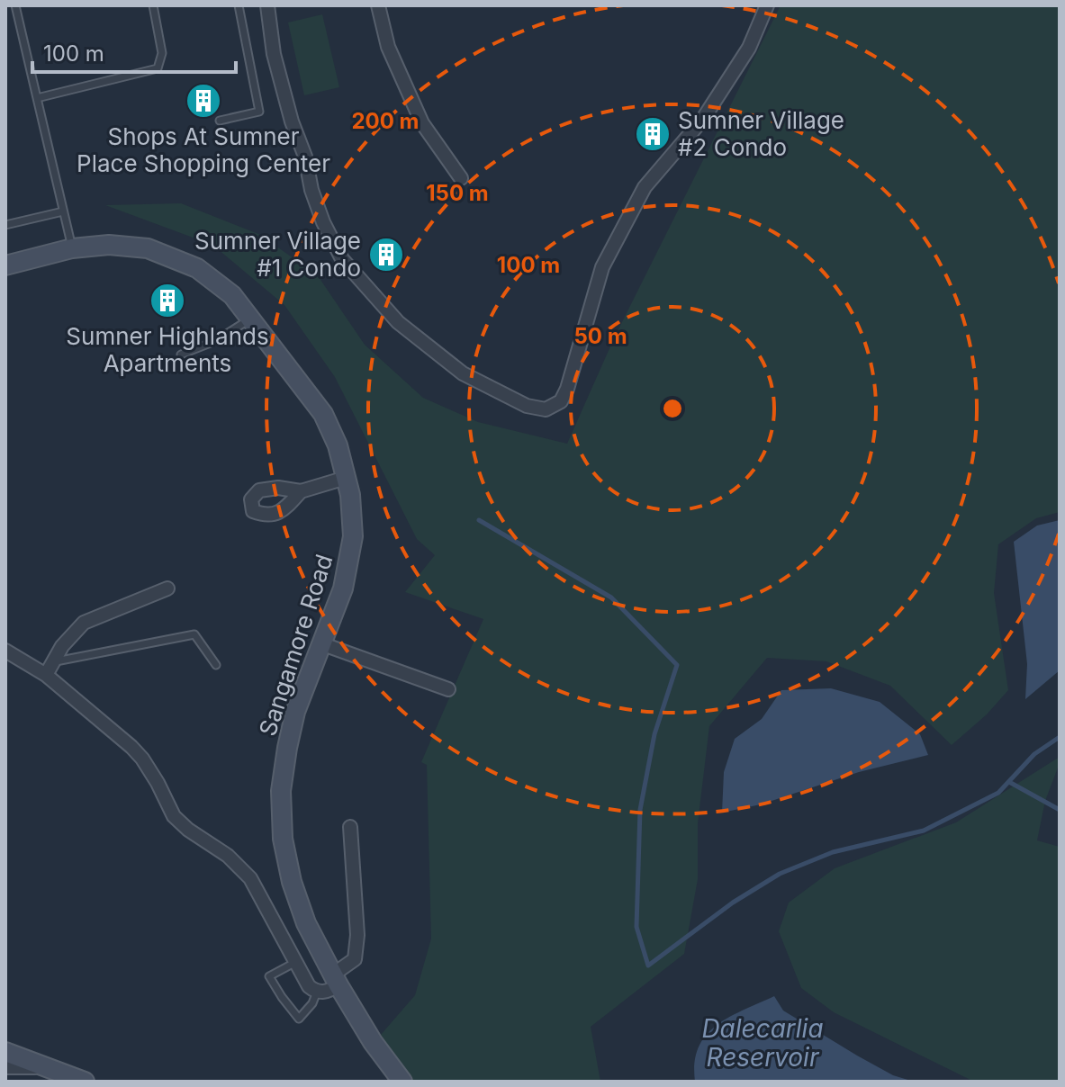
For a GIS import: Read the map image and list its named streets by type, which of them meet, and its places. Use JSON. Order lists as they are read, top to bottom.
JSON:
{
  "streets": {
    "street": ["Sangamore Road"]
  },
  "water": ["Dalecarlia Reservoir"],
  "places": {
    "building": [
      "Shops At Sumner Place Shopping Center",
      "Sumner Village #2 Condo",
      "Sumner Village #1 Condo",
      "Sumner Highlands Apartments"
    ]
  },
  "scale_bar": "100 m",
  "rings": [
    "200 m",
    "150 m",
    "100 m",
    "50 m"
  ]
}
